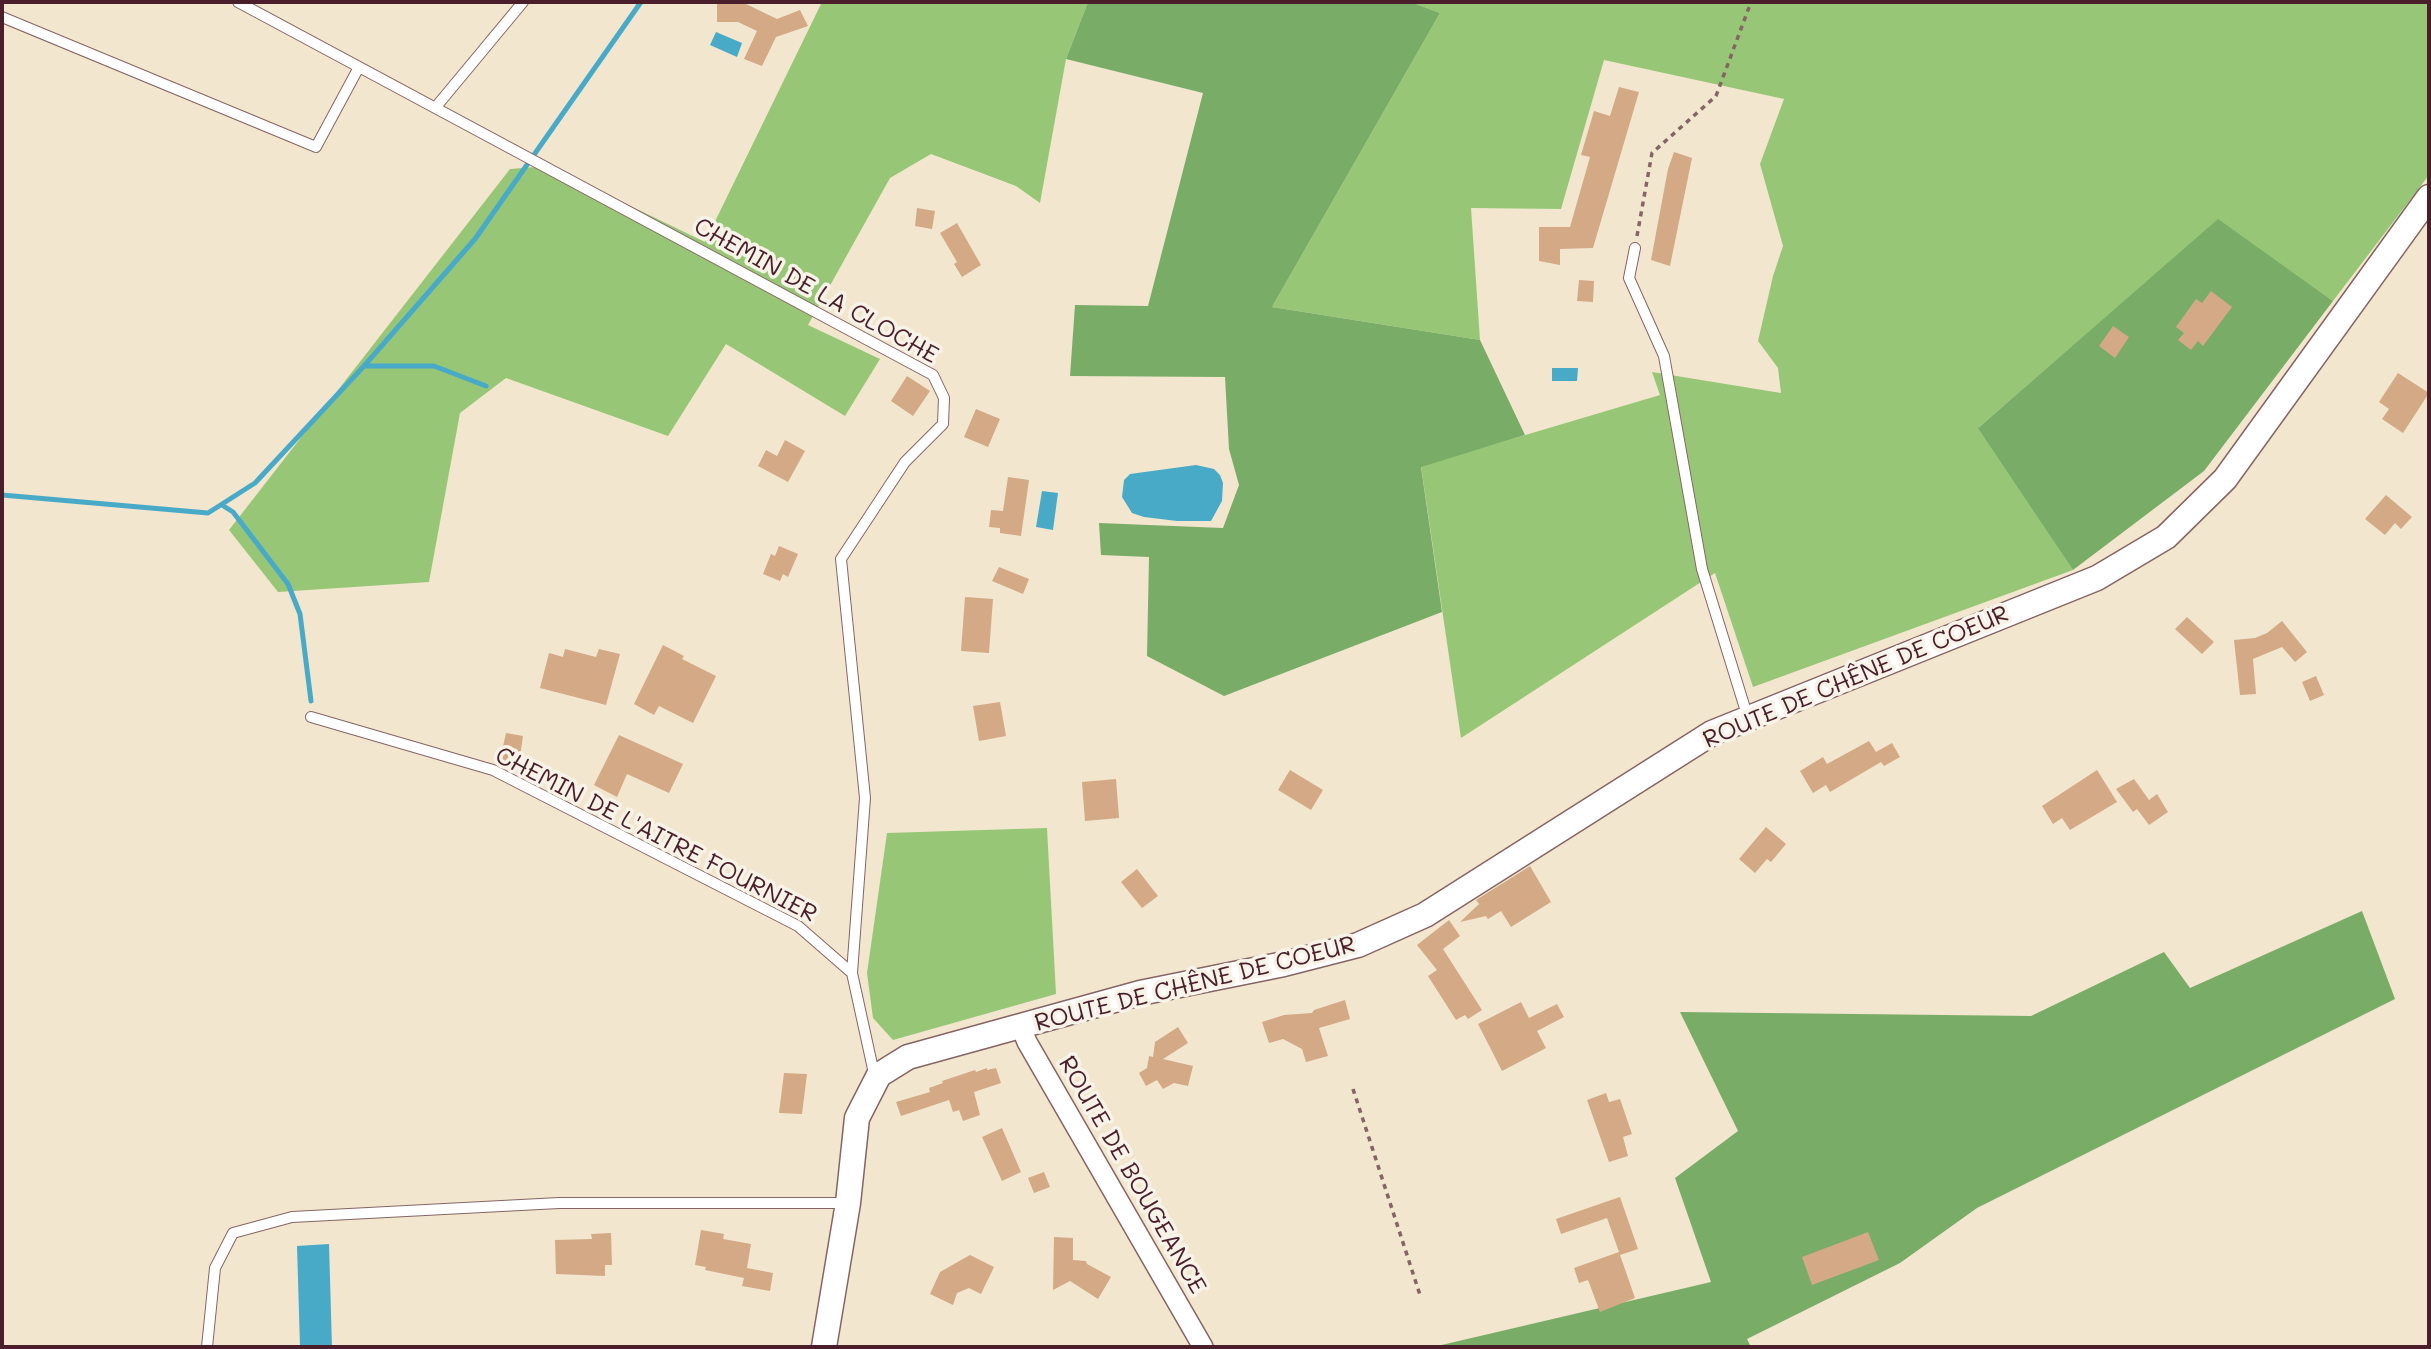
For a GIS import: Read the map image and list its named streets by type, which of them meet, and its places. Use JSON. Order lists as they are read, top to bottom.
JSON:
{
  "streets": {
    "street": ["ROUTE DE CHÊNE DE COEUR", "ROUTE DE BOUGEANCE"],
    "lane": ["CHEMIN DE LA CLOCHE", "CHEMIN DE L'AITRE FOURNIER"]
  },
  "crossings": [
    ["CHEMIN DE LA CLOCHE", "ROUTE DE CHÊNE DE COEUR"],
    ["CHEMIN DE LA CLOCHE", "CHEMIN DE L'AITRE FOURNIER"],
    ["ROUTE DE CHÊNE DE COEUR", "ROUTE DE BOUGEANCE"]
  ]
}
